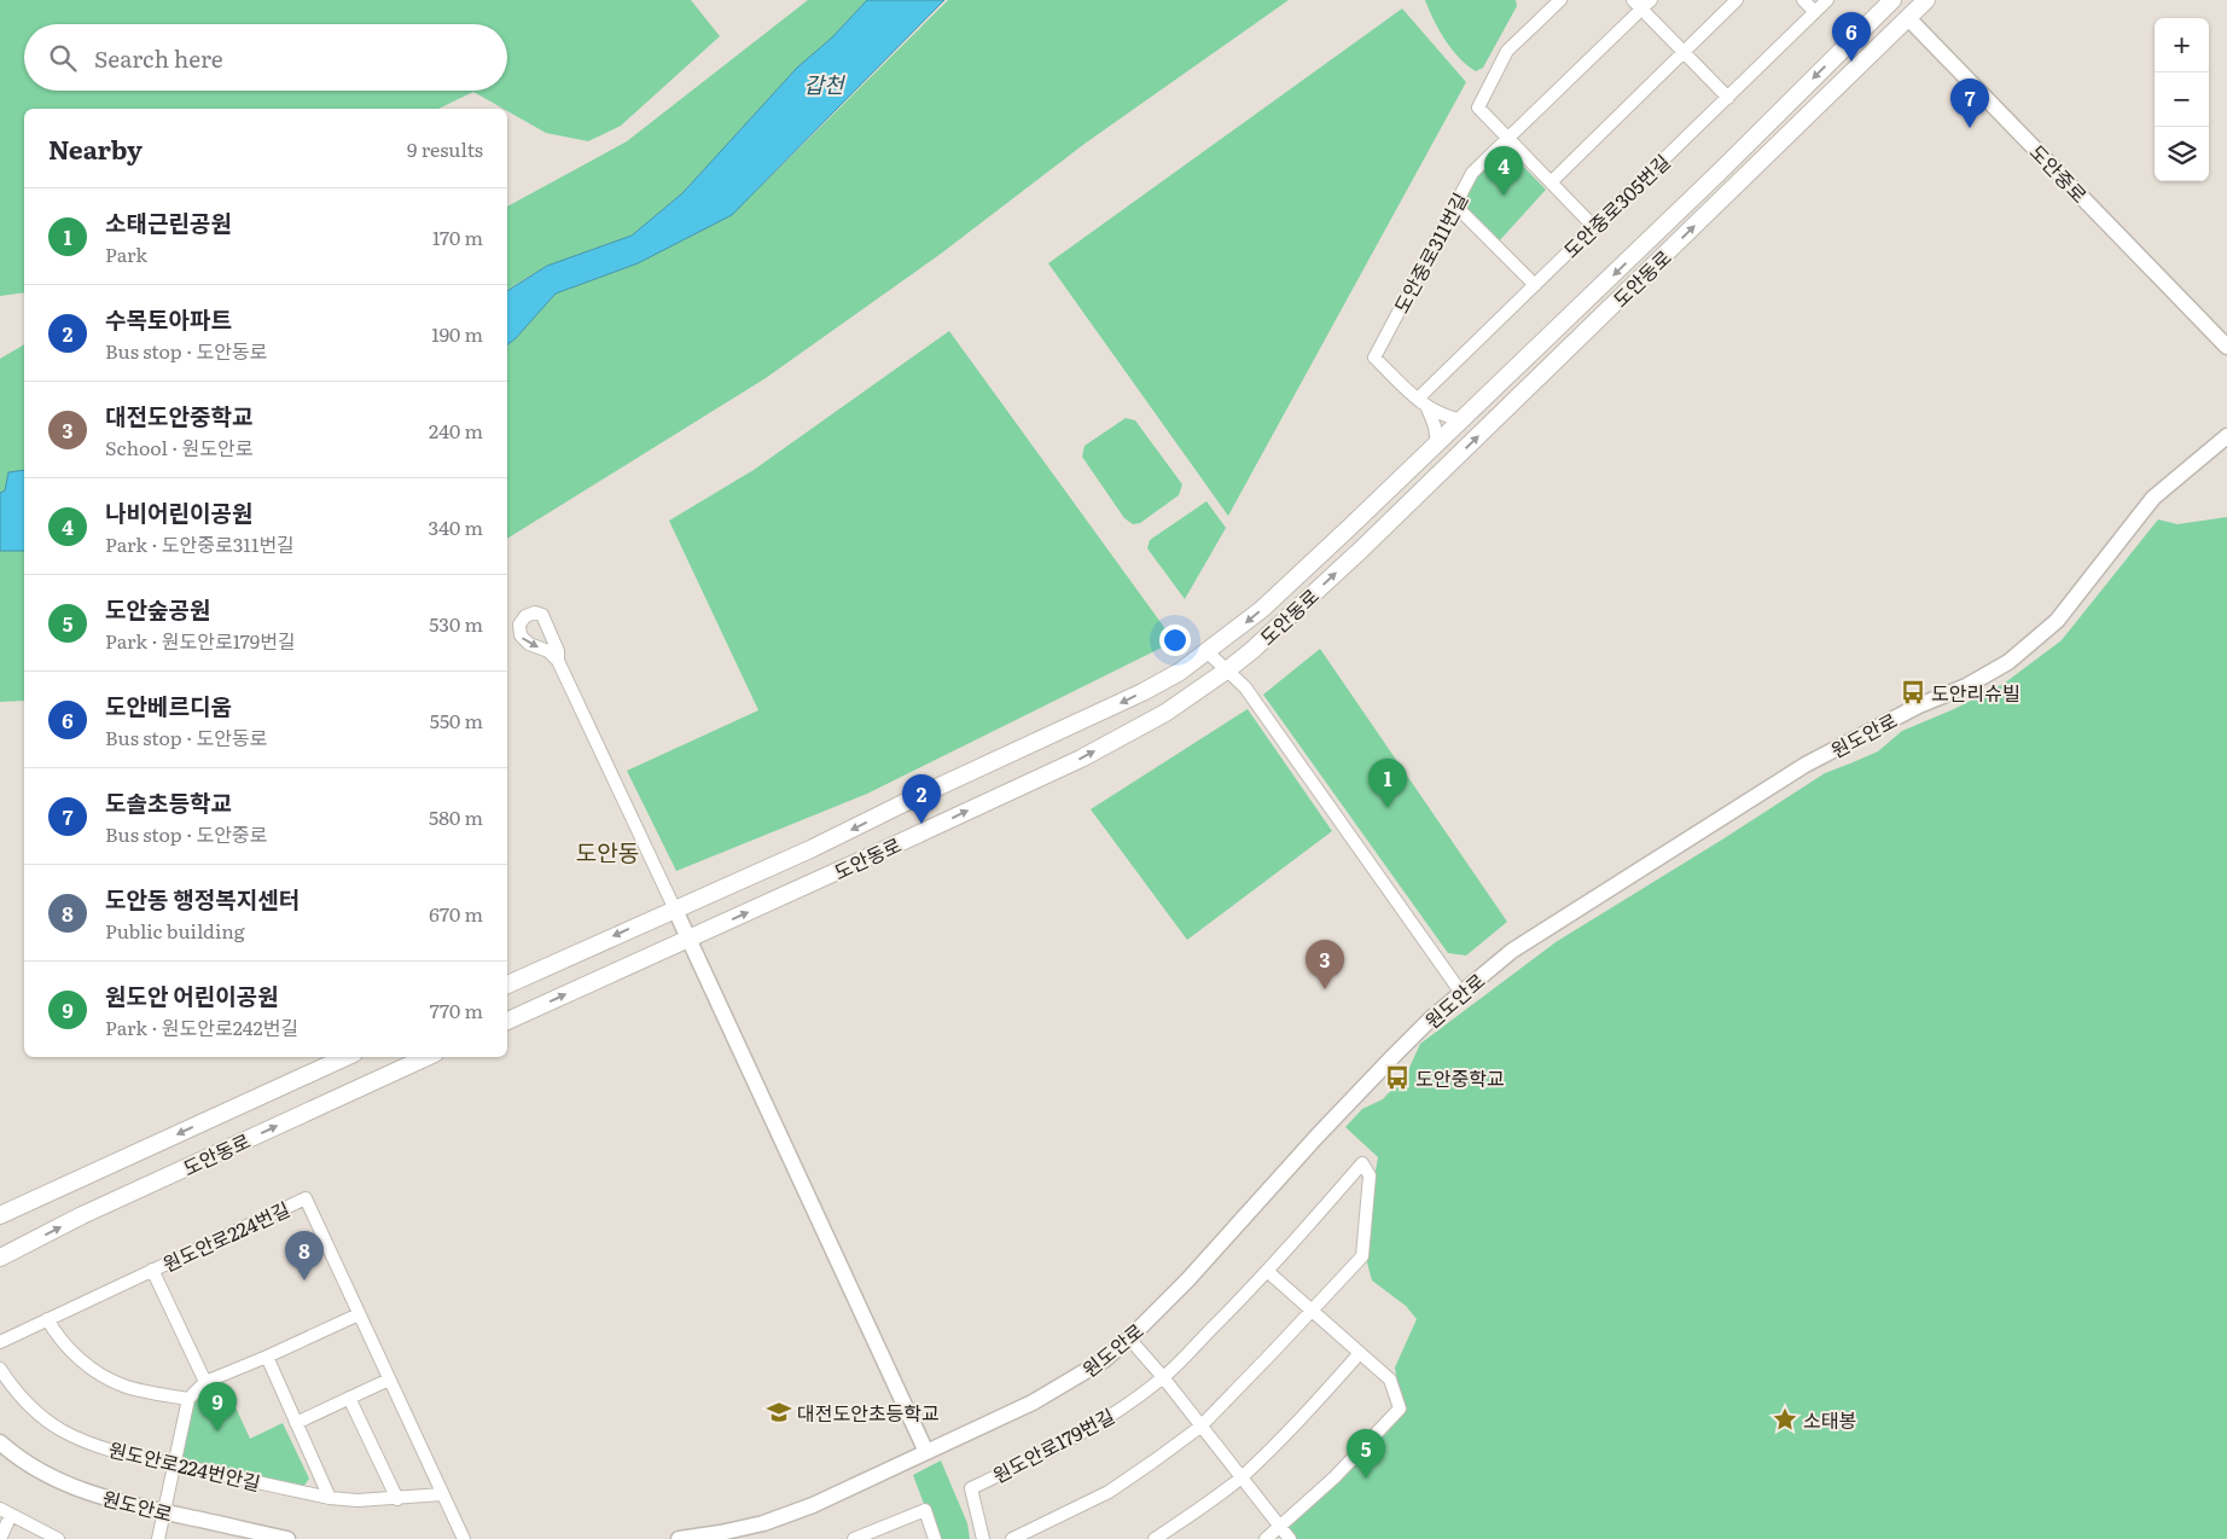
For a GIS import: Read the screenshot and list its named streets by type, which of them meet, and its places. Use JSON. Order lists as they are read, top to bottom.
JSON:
{
  "streets": {
    "main road": ["도안중로", "도안동로"],
    "street": [
      "도안중로305번길",
      "도안중로311번길",
      "원도안로",
      "원도안로224번길",
      "원도안로179번길",
      "원도안로224번안길"
    ]
  },
  "crossings": [
    ["도안중로", "도안동로"],
    ["도안중로305번길", "도안중로311번길"],
    ["원도안로224번길", "원도안로224번안길"]
  ],
  "districts": ["도안동"],
  "water": ["갑천"],
  "places": {
    "bus stop": ["도안리슈빌", "도안중학교"],
    "school or university": ["대전도안초등학교"],
    "place": ["소태봉"]
  },
  "page": {
    "pins": [
      "6",
      "7",
      "4",
      "1",
      "2",
      "3",
      "8",
      "9",
      "5"
    ],
    "map_buttons": ["+", "−"],
    "search": "Search here",
    "heading": ["Nearby", "9 results"],
    "list": [
      {
        "mark": "1",
        "name": "소태근린공원",
        "note": "Park",
        "value": "170 m"
      },
      {
        "mark": "2",
        "name": "수목토아파트",
        "note": "Bus stop · 도안동로",
        "value": "190 m"
      },
      {
        "mark": "3",
        "name": "대전도안중학교",
        "note": "School · 원도안로",
        "value": "240 m"
      },
      {
        "mark": "4",
        "name": "나비어린이공원",
        "note": "Park · 도안중로311번길",
        "value": "340 m"
      },
      {
        "mark": "5",
        "name": "도안숲공원",
        "note": "Park · 원도안로179번길",
        "value": "530 m"
      },
      {
        "mark": "6",
        "name": "도안베르디움",
        "note": "Bus stop · 도안동로",
        "value": "550 m"
      },
      {
        "mark": "7",
        "name": "도솔초등학교",
        "note": "Bus stop · 도안중로",
        "value": "580 m"
      },
      {
        "mark": "8",
        "name": "도안동 행정복지센터",
        "note": "Public building",
        "value": "670 m"
      },
      {
        "mark": "9",
        "name": "원도안 어린이공원",
        "note": "Park · 원도안로242번길",
        "value": "770 m"
      }
    ]
  }
}
